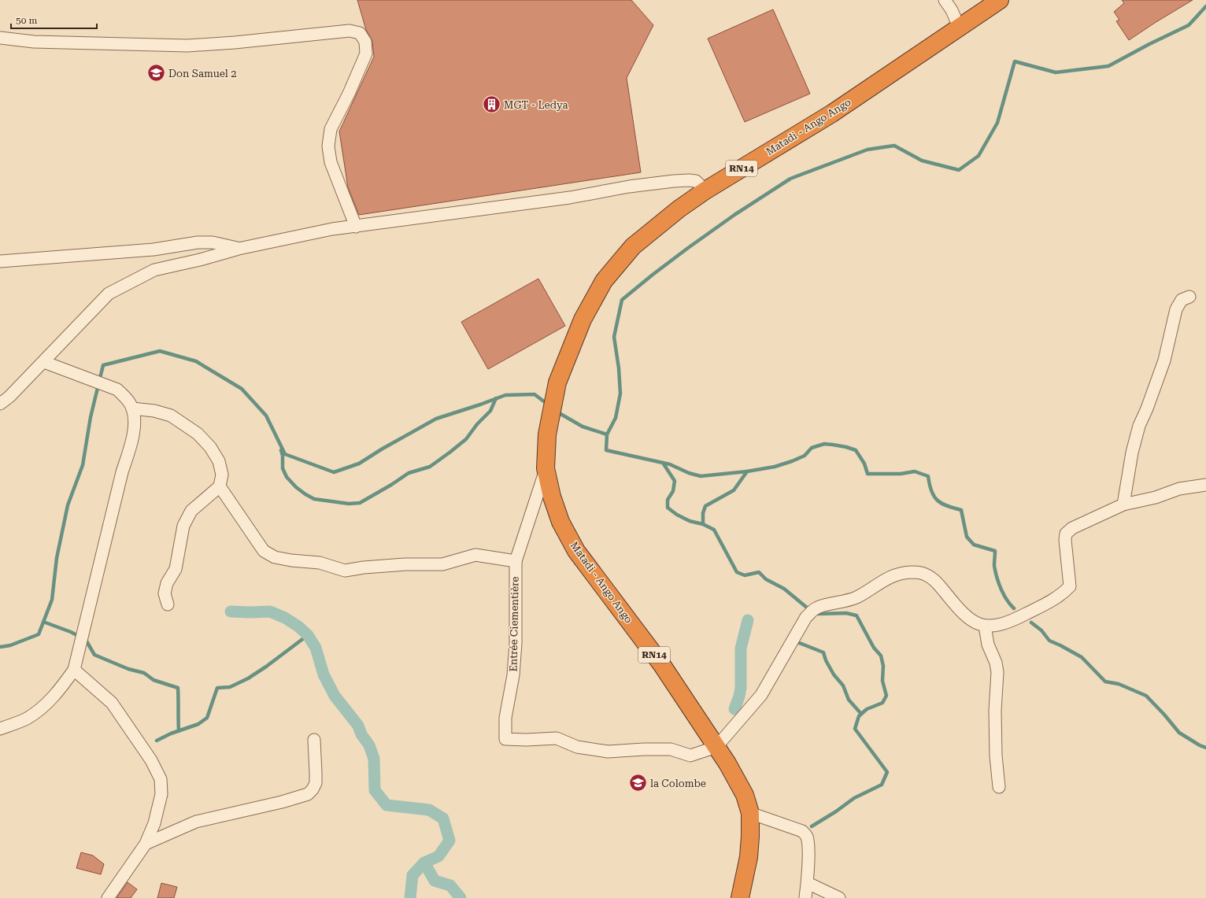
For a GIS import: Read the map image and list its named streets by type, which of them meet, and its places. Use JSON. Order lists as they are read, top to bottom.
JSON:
{
  "streets": {
    "highway": ["Matadi - Ango Ango", "RN14"],
    "street": ["Entrée Ciementière"]
  },
  "crossings": [
    ["Matadi - Ango Ango", "Entrée Ciementière"]
  ],
  "places": {
    "school or university": ["Don Samuel 2", "la Colombe"],
    "building": ["MGT - Ledya"]
  },
  "scale_bar": "50 m"
}
